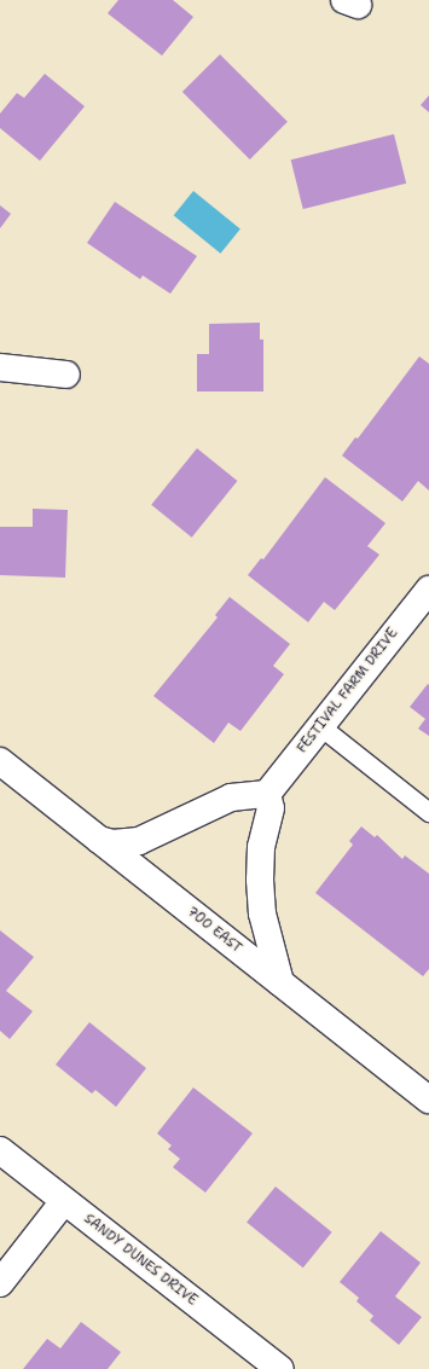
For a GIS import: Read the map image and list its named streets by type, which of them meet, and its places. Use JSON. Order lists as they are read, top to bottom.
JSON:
{
  "streets": {
    "street": ["FESTIVAL FARM DRIVE", "700 EAST", "SANDY DUNES DRIVE"]
  }
}
